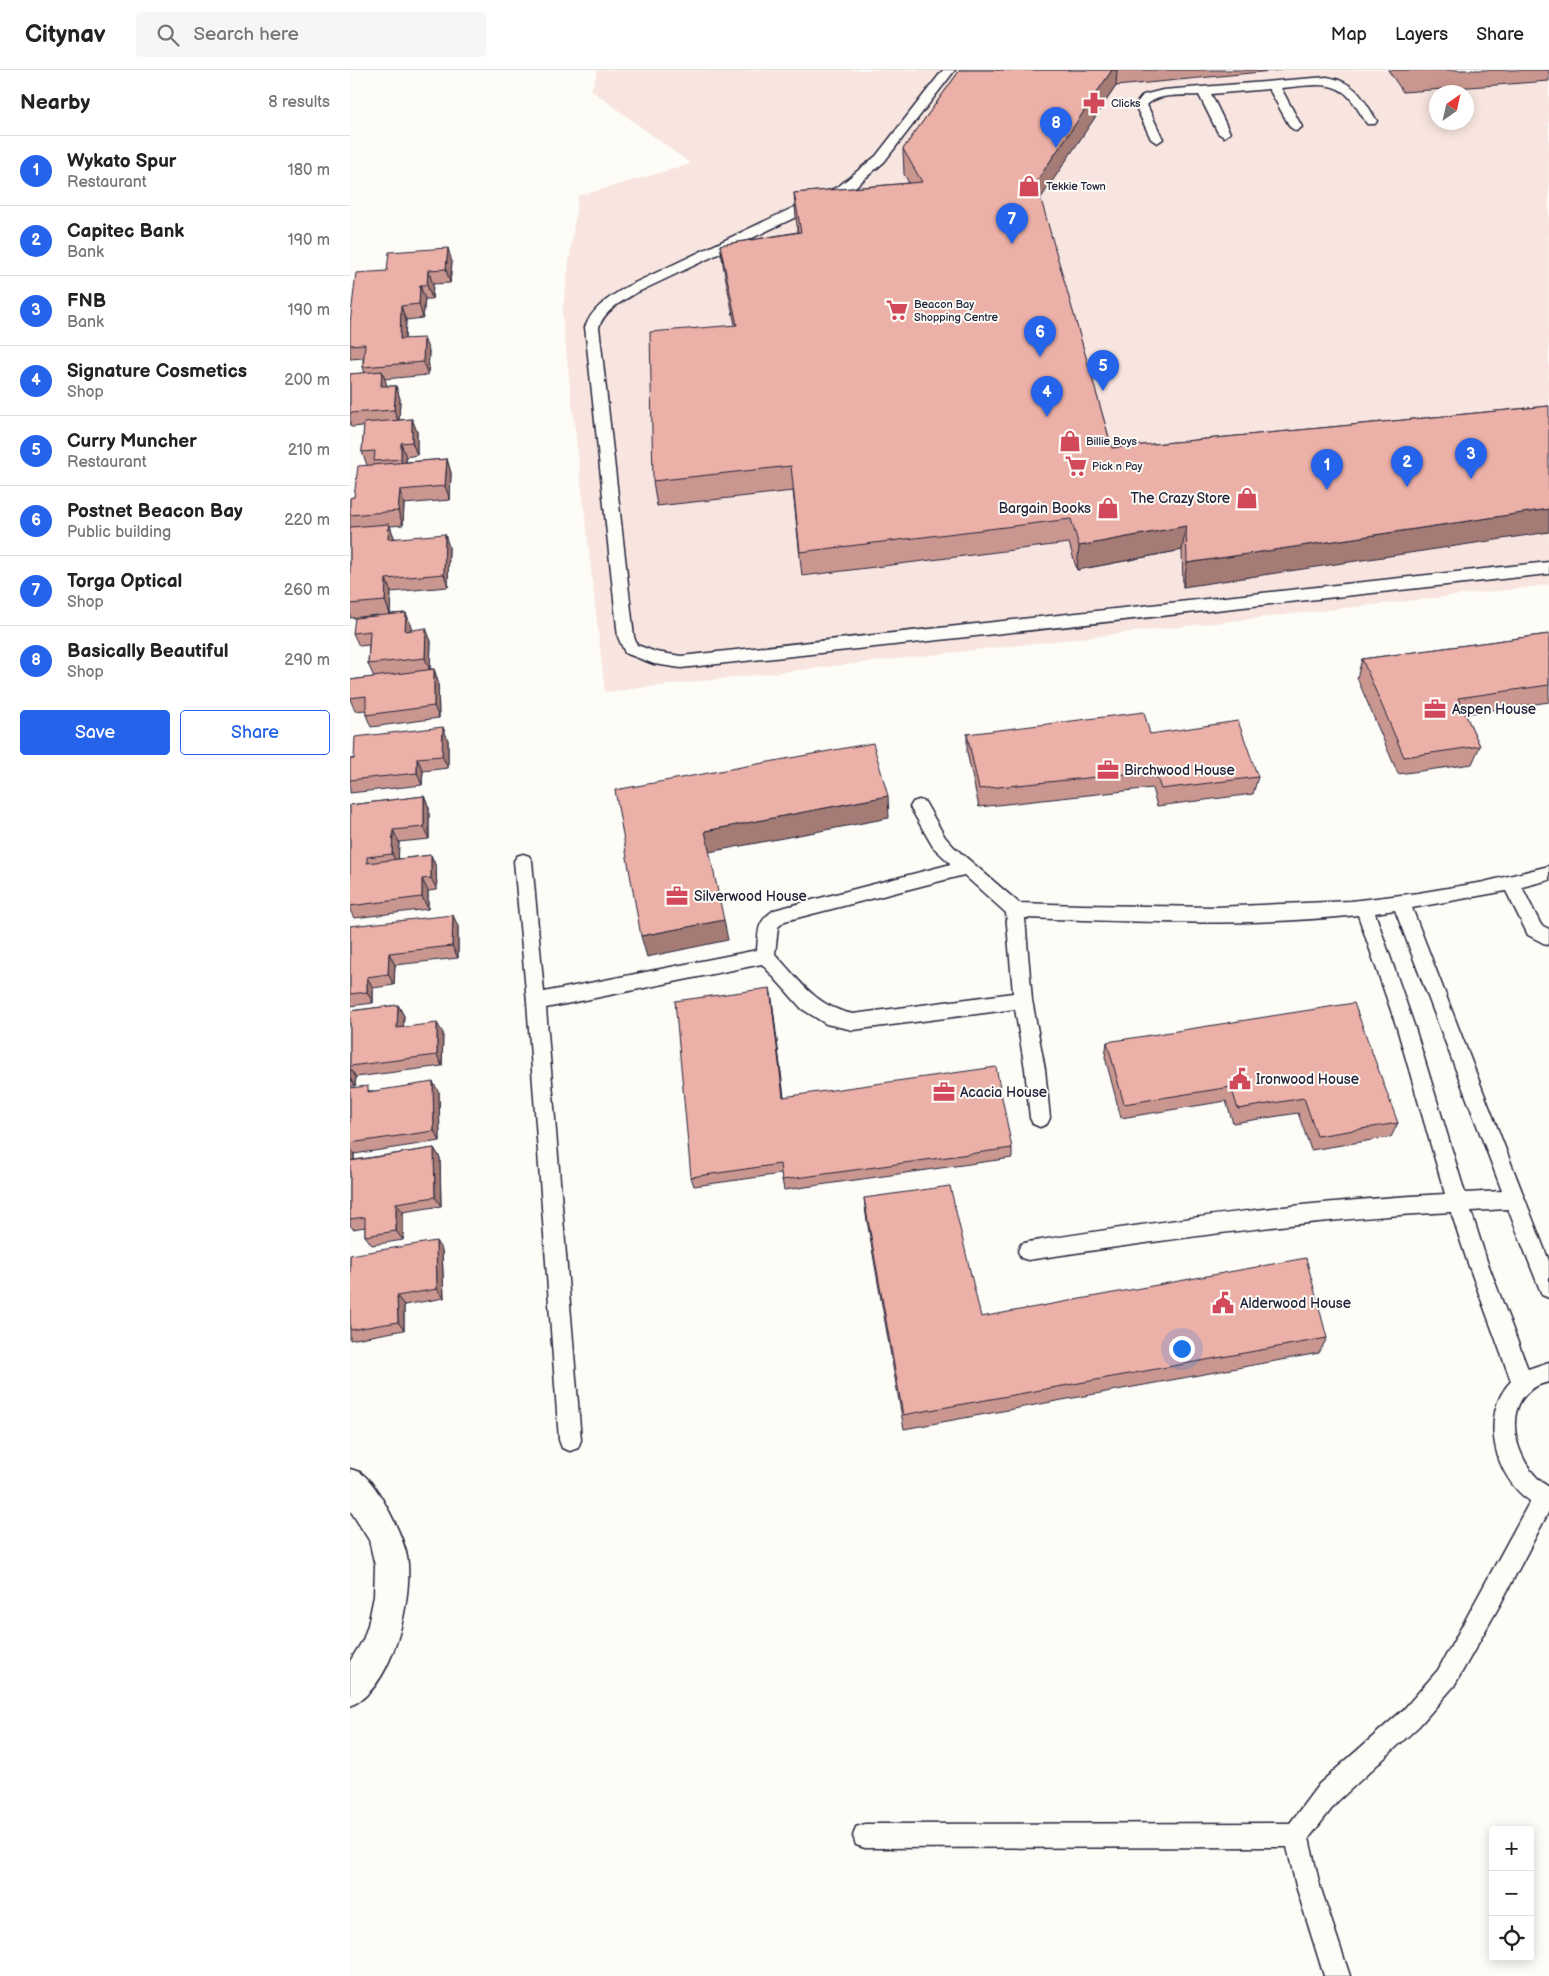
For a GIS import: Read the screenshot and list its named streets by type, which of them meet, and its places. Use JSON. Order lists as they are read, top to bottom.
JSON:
{
  "places": {
    "pharmacy": ["Clicks"],
    "shop": [
      "Tekkie Town",
      "Billie Boys",
      "The Crazy Store",
      "Bargain Books"
    ],
    "supermarket": ["Beacon Bay Shopping Centre", "Pick n Pay"],
    "office": [
      "Aspen House",
      "Birchwood House",
      "Silverwood House",
      "Acacia House"
    ],
    "public building": ["Ironwood House", "Alderwood House"]
  },
  "north": "top right",
  "page": {
    "header": "Citynav",
    "search": "Search here",
    "nav": ["Map", "Layers", "Share"],
    "heading": ["Nearby", "8 results"],
    "pins": [
      "8",
      "7",
      "6",
      "5",
      "4",
      "3",
      "2",
      "1"
    ],
    "list": [
      {
        "mark": "1",
        "name": "Wykato Spur",
        "note": "Restaurant",
        "value": "180 m"
      },
      {
        "mark": "2",
        "name": "Capitec Bank",
        "note": "Bank",
        "value": "190 m"
      },
      {
        "mark": "3",
        "name": "FNB",
        "note": "Bank",
        "value": "190 m"
      },
      {
        "mark": "4",
        "name": "Signature Cosmetics",
        "note": "Shop",
        "value": "200 m"
      },
      {
        "mark": "5",
        "name": "Curry Muncher",
        "note": "Restaurant",
        "value": "210 m"
      },
      {
        "mark": "6",
        "name": "Postnet Beacon Bay",
        "note": "Public building",
        "value": "220 m"
      },
      {
        "mark": "7",
        "name": "Torga Optical",
        "note": "Shop",
        "value": "260 m"
      },
      {
        "mark": "8",
        "name": "Basically Beautiful",
        "note": "Shop",
        "value": "290 m"
      }
    ],
    "buttons": ["Save", "Share"],
    "map_buttons": ["+", "−"]
  }
}
